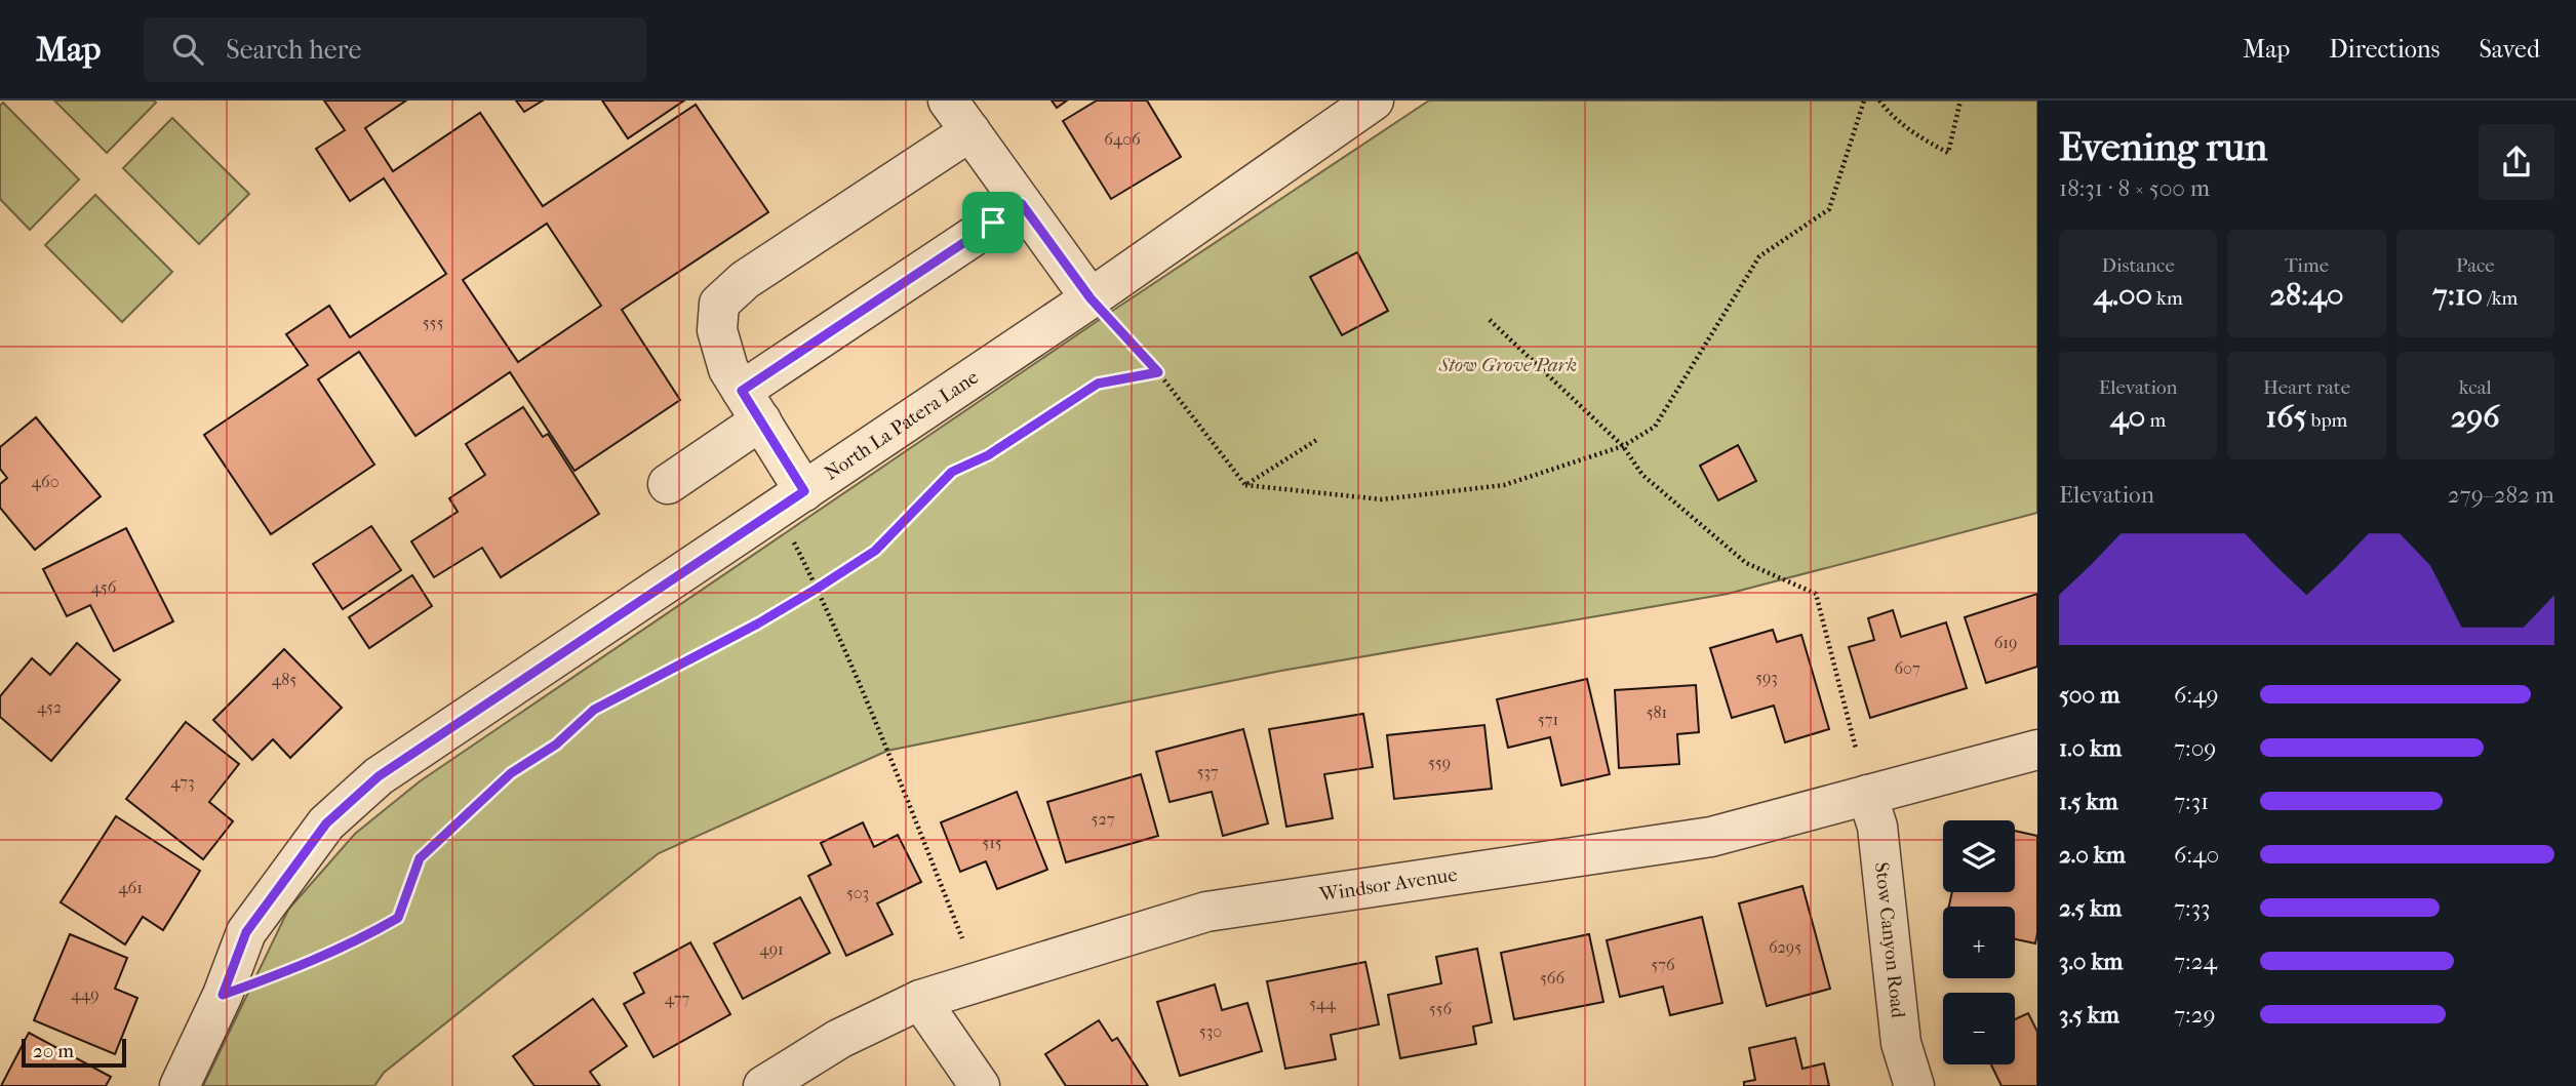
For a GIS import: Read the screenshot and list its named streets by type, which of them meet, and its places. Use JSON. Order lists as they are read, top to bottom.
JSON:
{
  "streets": {
    "street": ["North La Patera Lane", "Windsor Avenue", "Stow Canyon Road"]
  },
  "crossings": [
    ["Windsor Avenue", "Stow Canyon Road"]
  ],
  "parks": ["Stow Grove Park"],
  "house_numbers": [
    "6406",
    "555",
    "460",
    "456",
    "619",
    "607",
    "593",
    "485",
    "452",
    "581",
    "571",
    "559",
    "537",
    "473",
    "527",
    "515",
    "461",
    "503",
    "6295",
    "491",
    "576",
    "566",
    "449",
    "477",
    "544",
    "556",
    "530"
  ],
  "scale_bar": "20 m",
  "page": {
    "header": "Map",
    "search": "Search here",
    "nav": ["Map", "Directions", "Saved"],
    "heading": ["Evening run", "18:31 · 8 × 500 m"],
    "stats": [
      ["Distance", "4.00 km"],
      ["Time", "28:40"],
      ["Pace", "7:10 /km"],
      ["Elevation", "40 m"],
      ["Heart rate", "165 bpm"],
      ["kcal", "296"]
    ],
    "chart": ["Elevation", "279–282 m"],
    "list": [
      {
        "name": "500 m",
        "note": "6:49"
      },
      {
        "name": "1.0 km",
        "note": "7:09"
      },
      {
        "name": "1.5 km",
        "note": "7:31"
      },
      {
        "name": "2.0 km",
        "note": "6:40"
      },
      {
        "name": "2.5 km",
        "note": "7:33"
      },
      {
        "name": "3.0 km",
        "note": "7:24"
      },
      {
        "name": "3.5 km",
        "note": "7:29"
      }
    ],
    "map_buttons": ["+", "−"],
    "scale": "20 m"
  }
}
